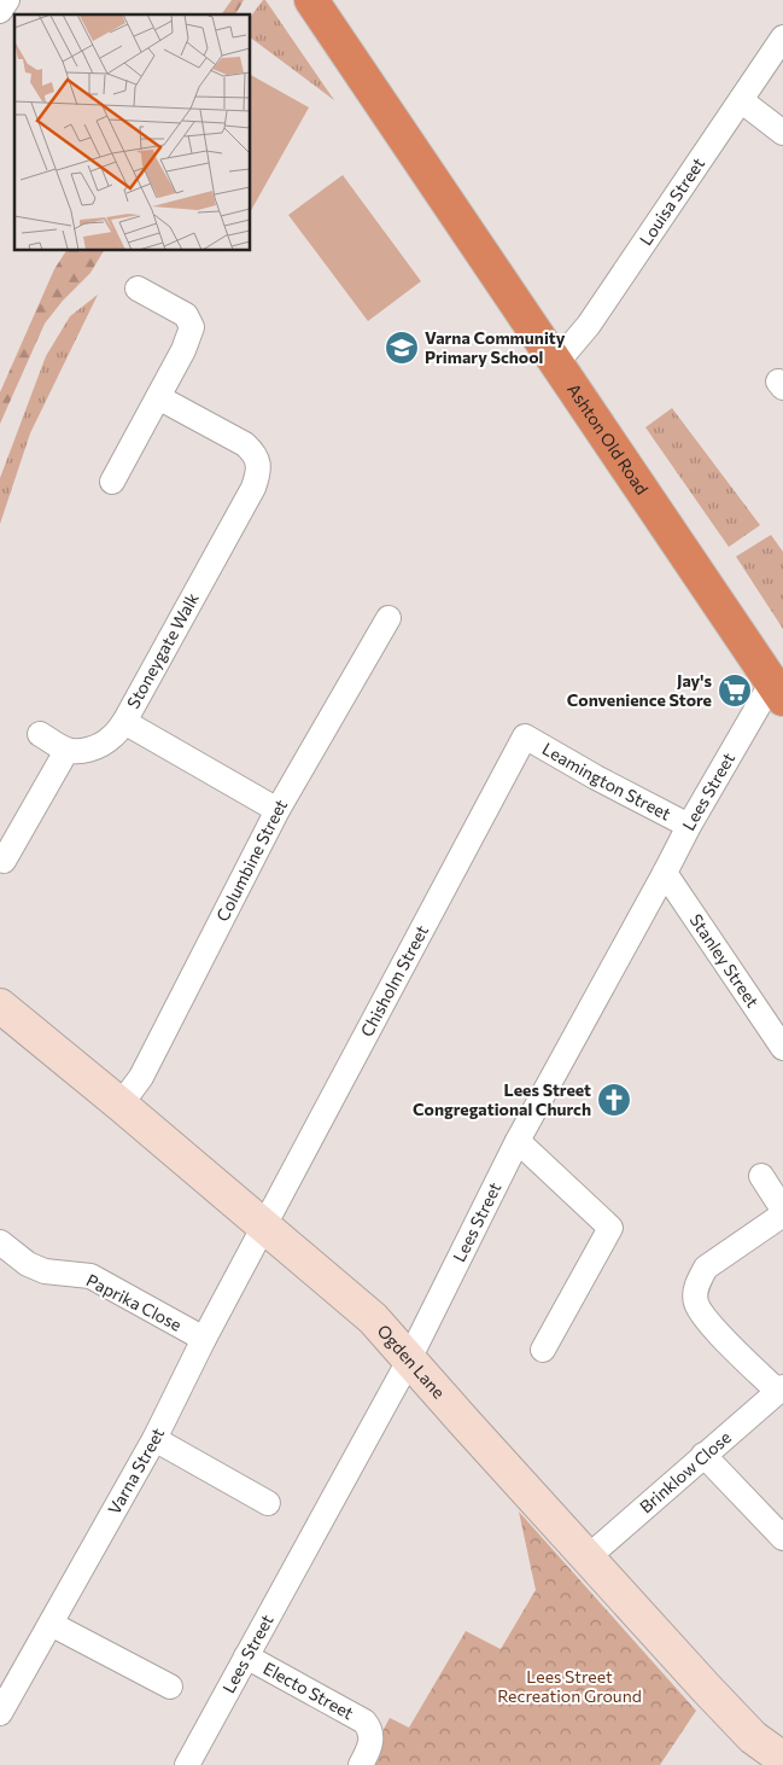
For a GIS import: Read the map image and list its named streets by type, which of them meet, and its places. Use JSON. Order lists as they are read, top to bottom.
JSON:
{
  "streets": {
    "highway": ["Ashton Old Road"],
    "street": [
      "Louisa Street",
      "Stoneygate Walk",
      "Leamington Street",
      "Lees Street",
      "Columbine Street",
      "Stanley Street",
      "Chisholm Street",
      "Paprika Close",
      "Ogden Lane",
      "Varna Street",
      "Brinklow Close",
      "Electo Street"
    ]
  },
  "crossings": [
    ["Louisa Street", "Ashton Old Road"],
    ["Ashton Old Road", "Lees Street"],
    ["Stoneygate Walk", "Columbine Street"],
    ["Leamington Street", "Lees Street"],
    ["Leamington Street", "Chisholm Street"],
    ["Lees Street", "Stanley Street"],
    ["Lees Street", "Ogden Lane"],
    ["Lees Street", "Electo Street"],
    ["Columbine Street", "Ogden Lane"],
    ["Chisholm Street", "Ogden Lane"],
    ["Chisholm Street", "Varna Street"],
    ["Paprika Close", "Varna Street"],
    ["Ogden Lane", "Varna Street"],
    ["Ogden Lane", "Brinklow Close"]
  ],
  "parks": ["Lees Street Recreation Ground"],
  "places": {
    "school or university": ["Varna Community Primary School"],
    "supermarket": ["Jay's Convenience Store"],
    "church": ["Lees Street Congregational Church"]
  }
}
